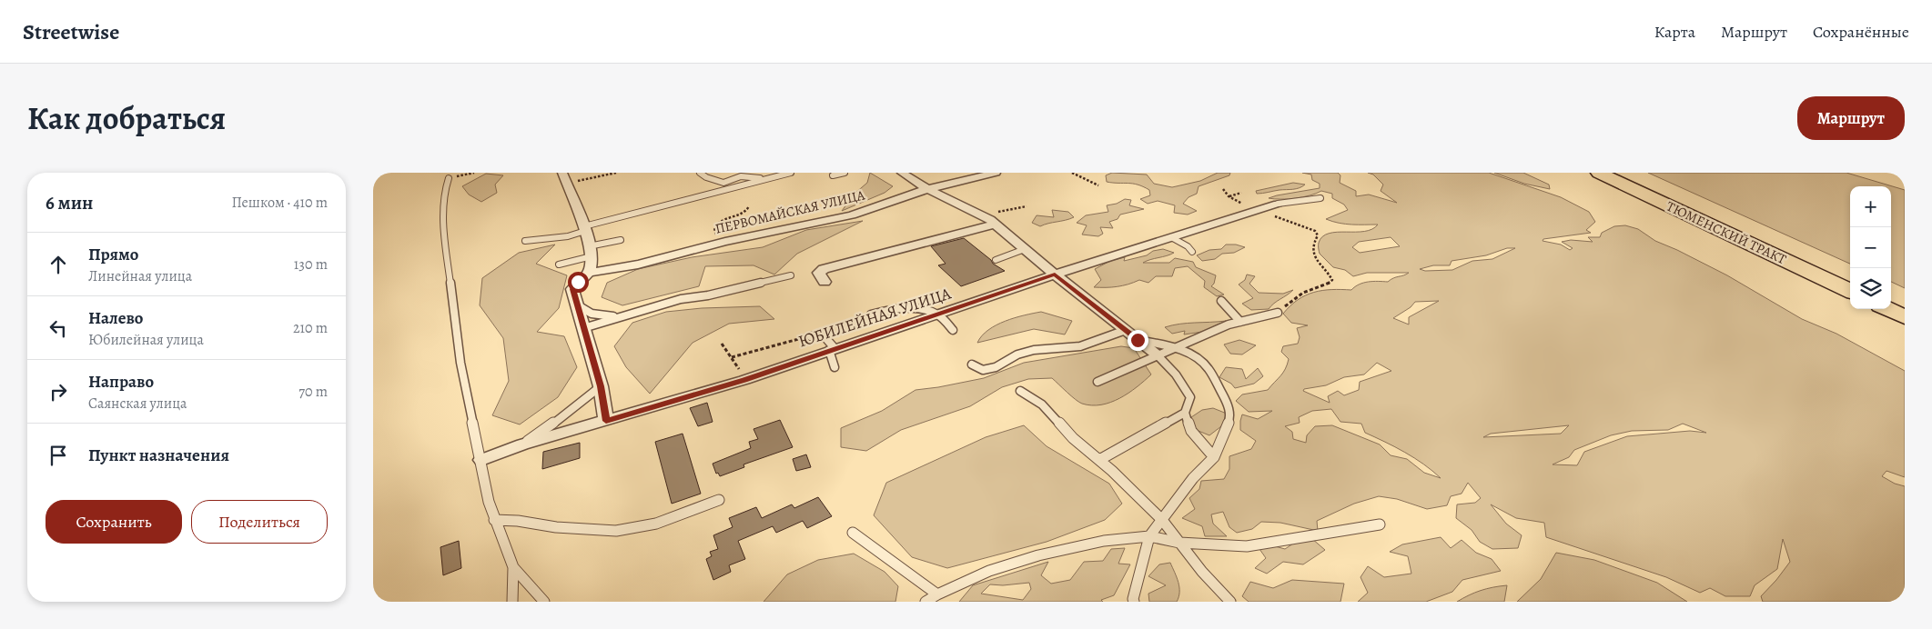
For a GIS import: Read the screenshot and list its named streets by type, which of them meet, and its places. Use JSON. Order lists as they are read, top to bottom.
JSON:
{
  "streets": {
    "main road": ["ТЮМЕНСКИЙ ТРАКТ"],
    "street": ["ПЕРВОМАЙСКАЯ УЛИЦА", "ЮБИЛЕЙНАЯ УЛИЦА"]
  },
  "page": {
    "header": "Streetwise",
    "nav": ["Карта", "Маршрут", "Сохранённые"],
    "title": "Как добраться",
    "buttons": [
      "Маршрут",
      ["Сохранить", "Поделиться"]
    ],
    "heading": ["6 мин", "Пешком · 410 m"],
    "map_buttons": ["+", "−"],
    "list": [
      ["Прямо", "Линейная улица", "130 m"],
      ["Налево", "Юбилейная улица", "210 m"],
      ["Направо", "Саянская улица", "70 m"],
      "Пункт назначения"
    ]
  }
}
